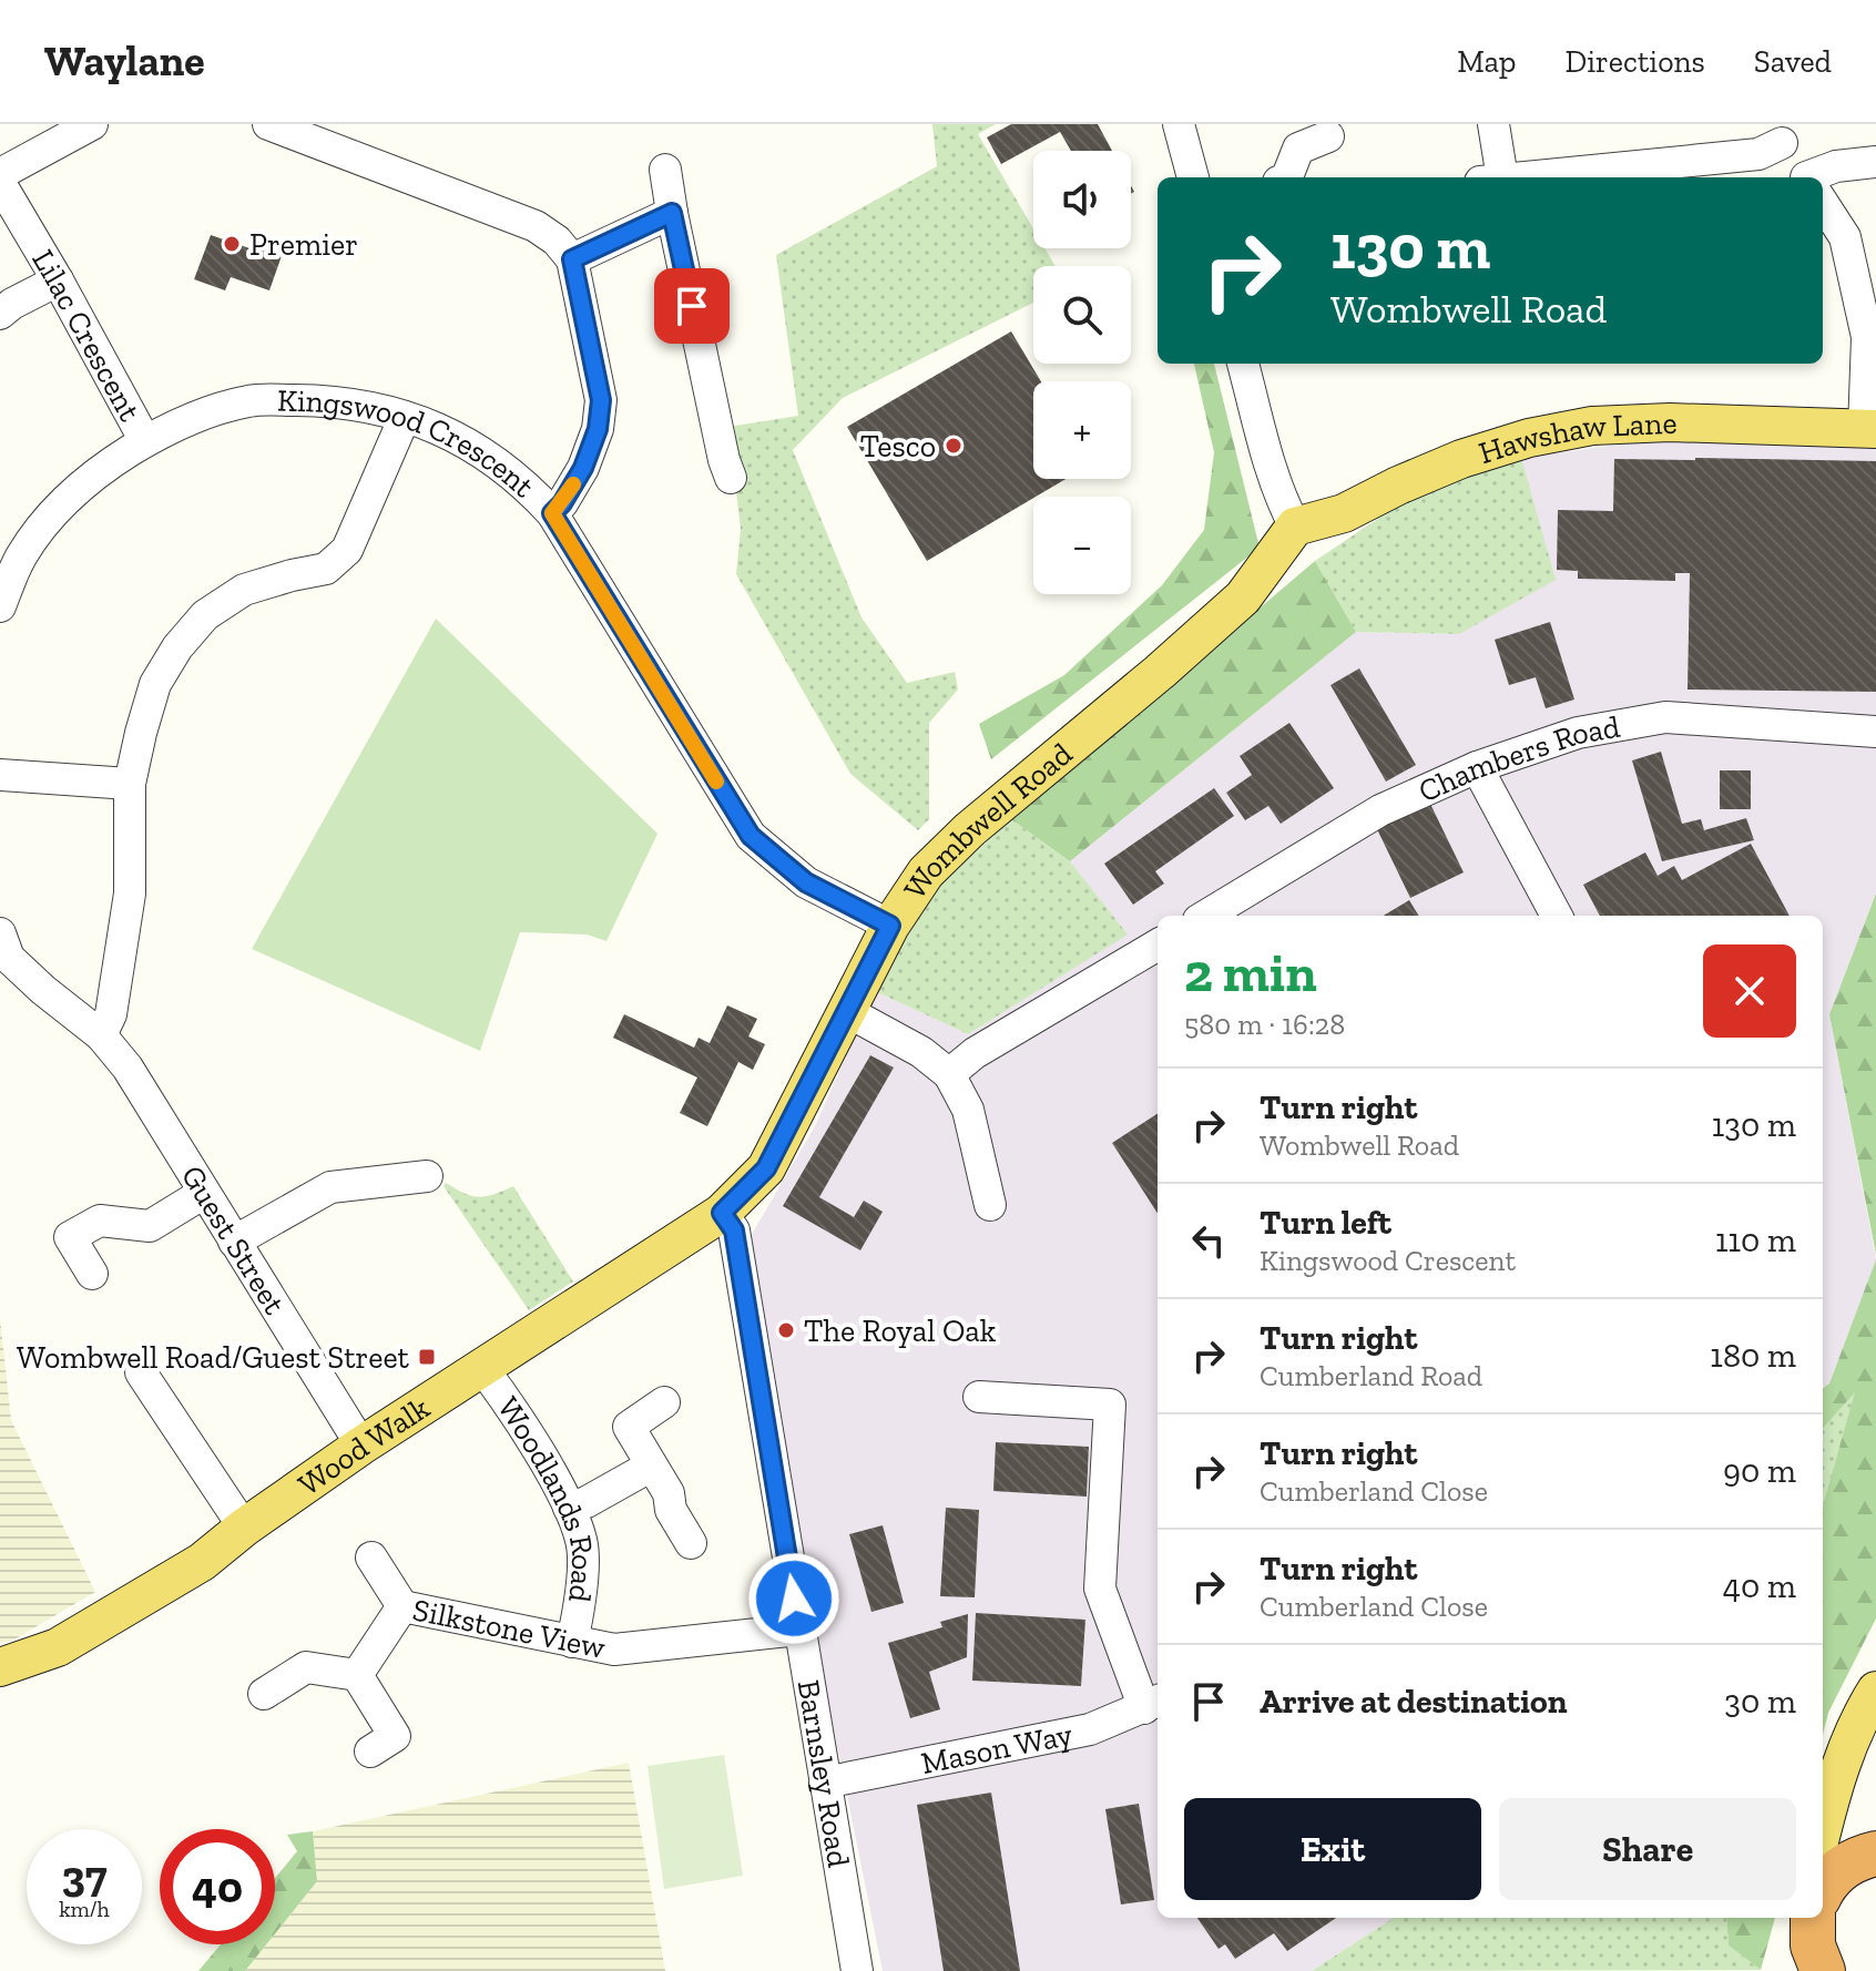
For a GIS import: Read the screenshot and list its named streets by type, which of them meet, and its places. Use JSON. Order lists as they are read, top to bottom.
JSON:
{
  "streets": {
    "main road": ["Hawshaw Lane", "Wombwell Road", "Wood Walk"],
    "street": [
      "Lilac Crescent",
      "Kingswood Crescent",
      "Chambers Road",
      "Guest Street",
      "Woodlands Road",
      "Silkstone View",
      "Mason Way",
      "Barnsley Road"
    ]
  },
  "crossings": [
    ["Lilac Crescent", "Kingswood Crescent"],
    ["Hawshaw Lane", "Wombwell Road"],
    ["Kingswood Crescent", "Wombwell Road"],
    ["Wombwell Road", "Wood Walk"],
    ["Wombwell Road", "Barnsley Road"],
    ["Guest Street", "Wood Walk"],
    ["Wood Walk", "Woodlands Road"],
    ["Wood Walk", "Barnsley Road"],
    ["Woodlands Road", "Silkstone View"],
    ["Silkstone View", "Barnsley Road"],
    ["Mason Way", "Barnsley Road"]
  ],
  "places": {
    "other": ["Premier", "Tesco", "The Royal Oak"],
    "transit": ["Wombwell Road/Guest Street"]
  },
  "page": {
    "header": "Waylane",
    "nav": ["Map", "Directions", "Saved"],
    "map_buttons": ["+", "−"],
    "turn": ["130 m", "Wombwell Road"],
    "heading": ["2 min", "580 m · 16:28"],
    "list": [
      {
        "name": "Turn right",
        "note": "Wombwell Road",
        "value": "130 m"
      },
      {
        "name": "Turn left",
        "note": "Kingswood Crescent",
        "value": "110 m"
      },
      {
        "name": "Turn right",
        "note": "Cumberland Road",
        "value": "180 m"
      },
      {
        "name": "Turn right",
        "note": "Cumberland Close",
        "value": "90 m"
      },
      {
        "name": "Turn right",
        "note": "Cumberland Close",
        "value": "40 m"
      },
      {
        "name": "Arrive at destination",
        "value": "30 m"
      }
    ],
    "buttons": ["Exit", "Share"],
    "speed": "37 km/h",
    "limit": "40"
  }
}
